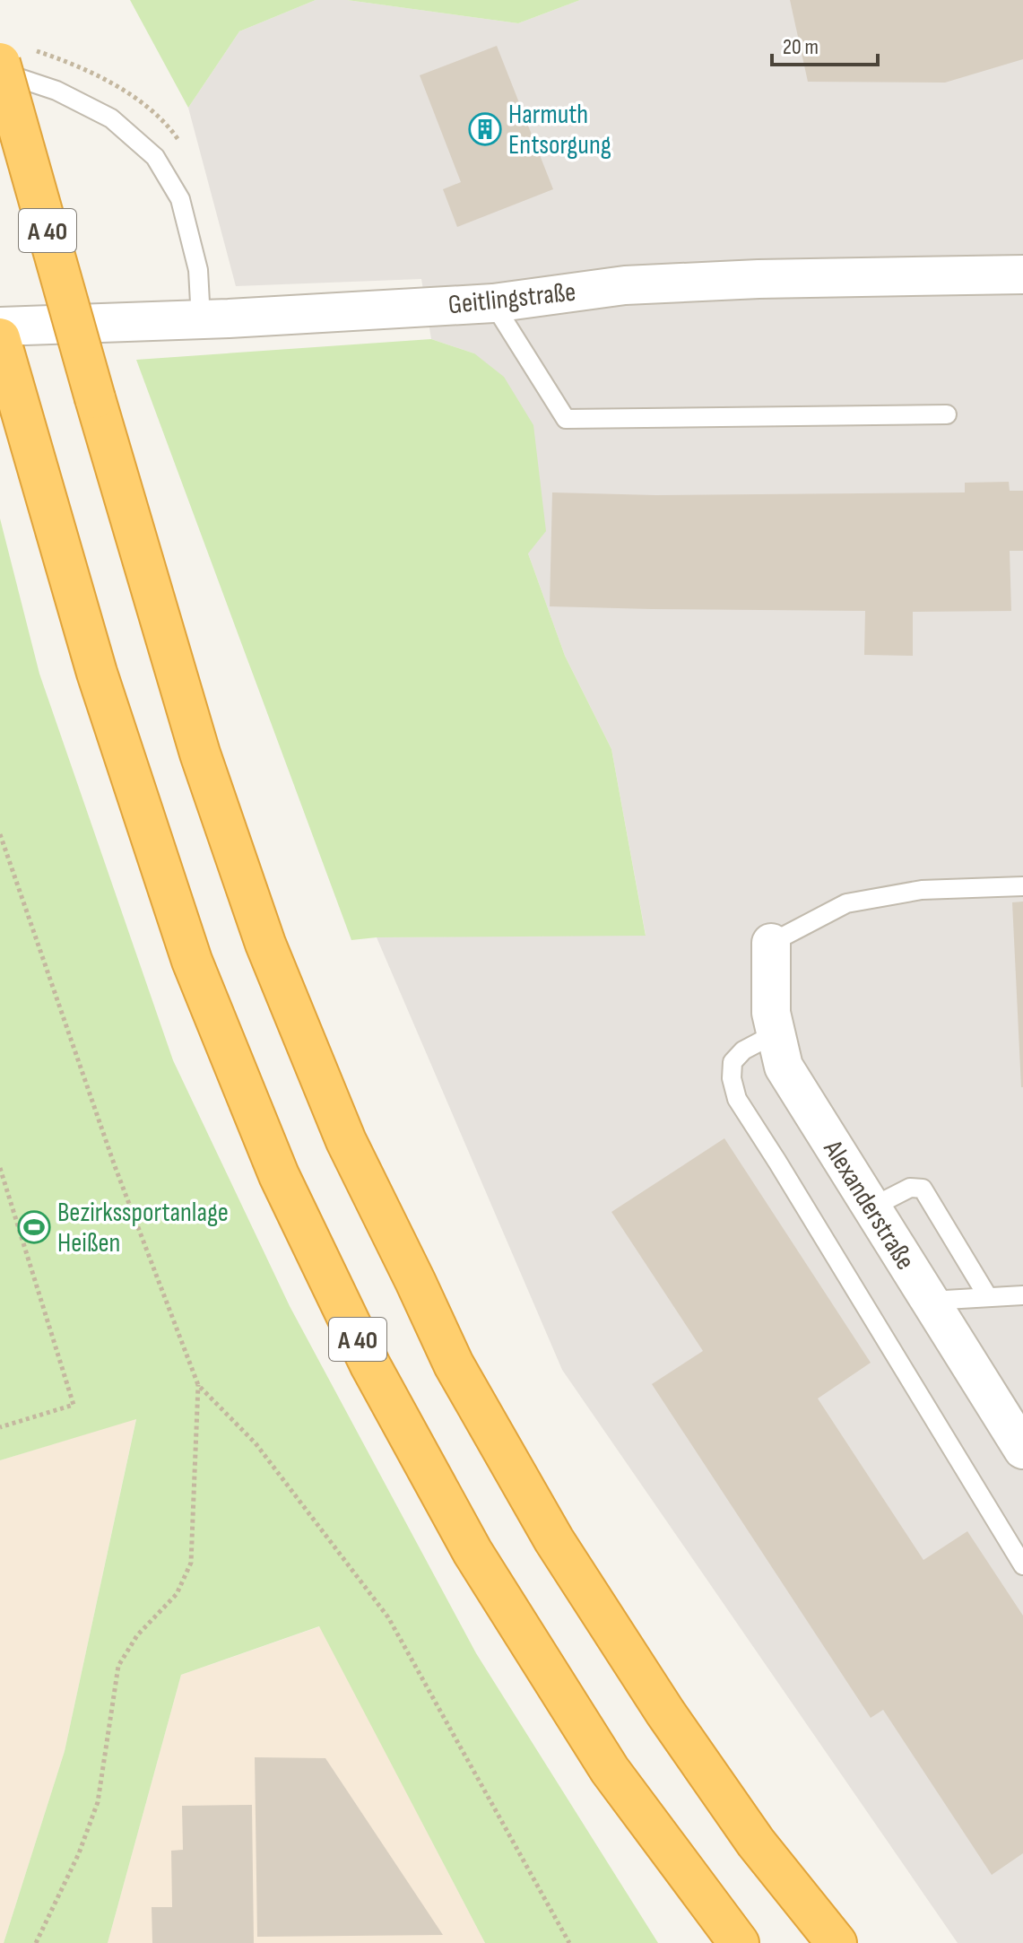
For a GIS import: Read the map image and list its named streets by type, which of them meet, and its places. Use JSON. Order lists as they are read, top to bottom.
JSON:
{
  "streets": {
    "highway": ["A 40"],
    "street": ["Geitlingstraße", "Alexanderstraße"]
  },
  "places": {
    "building": ["Harmuth Entsorgung"],
    "sports": ["Bezirkssportanlage Heißen"]
  },
  "scale_bar": "20 m"
}
